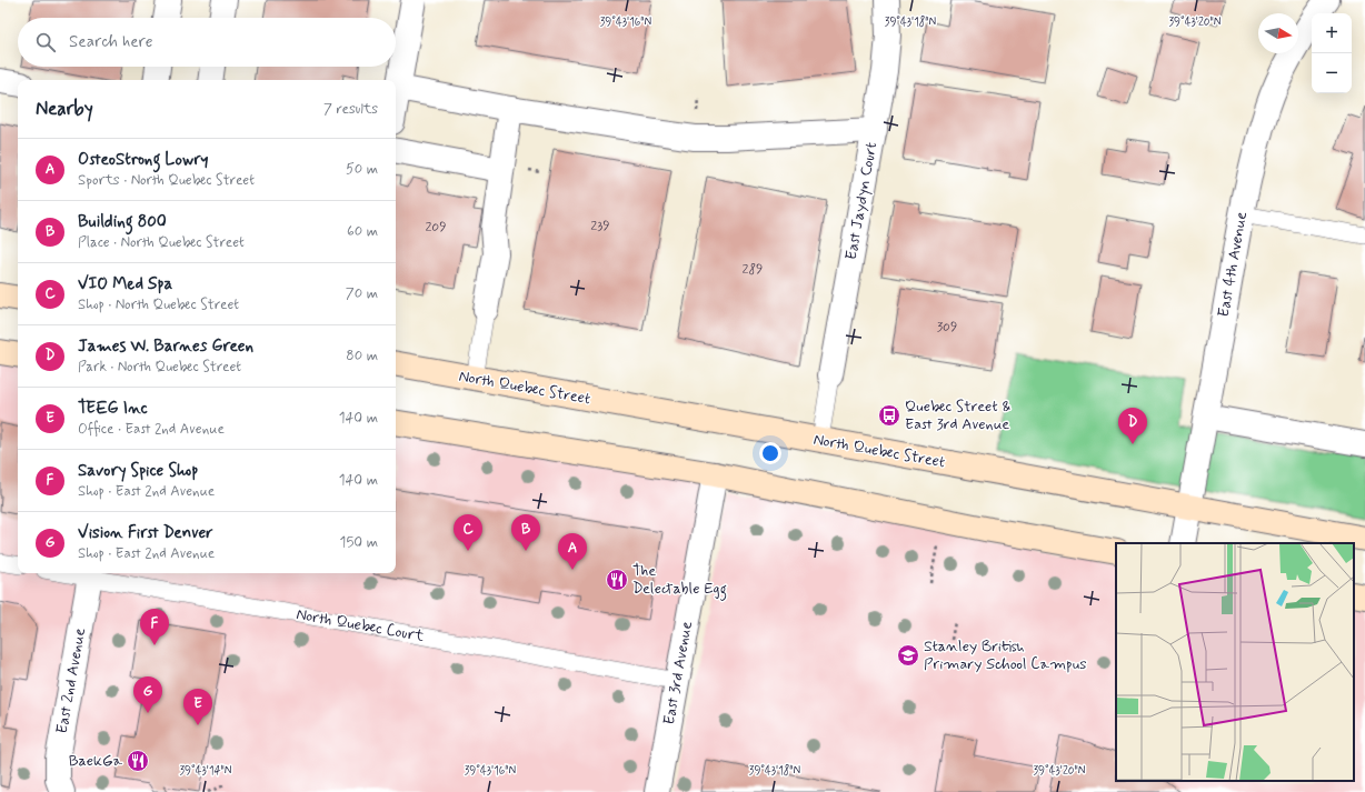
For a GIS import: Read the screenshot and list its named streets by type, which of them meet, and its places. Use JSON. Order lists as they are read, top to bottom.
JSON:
{
  "streets": {
    "main road": ["North Quebec Street"],
    "street": [
      "East Jaydyn Court",
      "East 4th Avenue",
      "East 3rd Avenue",
      "East 2nd Avenue"
    ],
    "lane": ["North Quebec Court"]
  },
  "crossings": [
    ["East 4th Avenue", "North Quebec Street"],
    ["North Quebec Court", "East 3rd Avenue"],
    ["North Quebec Court", "East 2nd Avenue"]
  ],
  "places": {
    "bus stop": ["Quebec Street & East 3rd Avenue"],
    "restaurant": ["The Delectable Egg", "BaekGa"],
    "school or university": ["Stanley British Primary School Campus"]
  },
  "house_numbers": [
    "239",
    "209",
    "289",
    "309"
  ],
  "north": "right",
  "page": {
    "map_buttons": ["+", "−"],
    "search": "Search here",
    "heading": ["Nearby", "7 results"],
    "list": [
      {
        "mark": "A",
        "name": "OsteoStrong Lowry",
        "note": "Sports · North Quebec Street",
        "value": "50 m"
      },
      {
        "mark": "B",
        "name": "Building 800",
        "note": "Place · North Quebec Street",
        "value": "60 m"
      },
      {
        "mark": "C",
        "name": "VIO Med Spa",
        "note": "Shop · North Quebec Street",
        "value": "70 m"
      },
      {
        "mark": "D",
        "name": "James W. Barnes Green",
        "note": "Park · North Quebec Street",
        "value": "80 m"
      },
      {
        "mark": "E",
        "name": "TEEG Inc",
        "note": "Office · East 2nd Avenue",
        "value": "140 m"
      },
      {
        "mark": "F",
        "name": "Savory Spice Shop",
        "note": "Shop · East 2nd Avenue",
        "value": "140 m"
      },
      {
        "mark": "G",
        "name": "Vision First Denver",
        "note": "Shop · East 2nd Avenue",
        "value": "150 m"
      }
    ],
    "pins": [
      "D",
      "B",
      "C",
      "A",
      "F",
      "G",
      "E"
    ]
  },
  "coordinates": [
    "39°43'16\"N",
    "39°43'18\"N",
    "39°43'20\"N",
    "39°43'14\"N"
  ]
}
